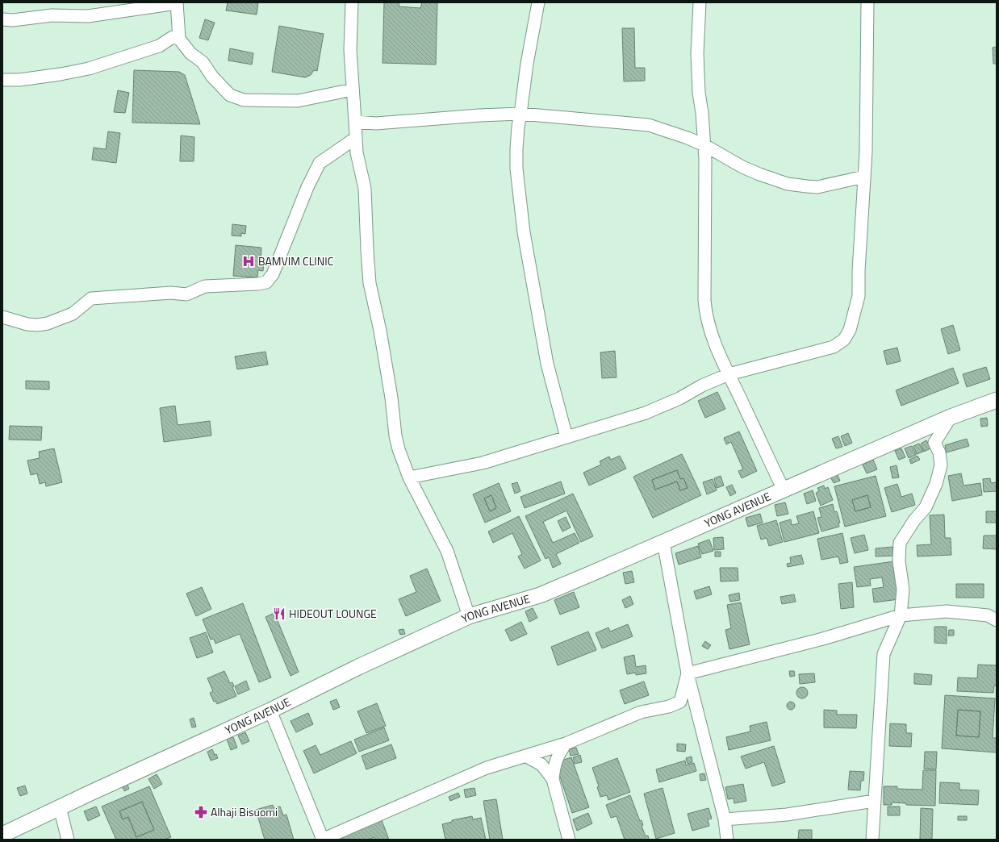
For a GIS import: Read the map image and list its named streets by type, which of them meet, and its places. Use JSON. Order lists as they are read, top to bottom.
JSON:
{
  "streets": {
    "street": ["YONG AVENUE"]
  },
  "places": {
    "hospital": ["BAMVIM CLINIC"],
    "restaurant": ["HIDEOUT LOUNGE"],
    "pharmacy": ["Alhaji Bisuomi"]
  }
}
